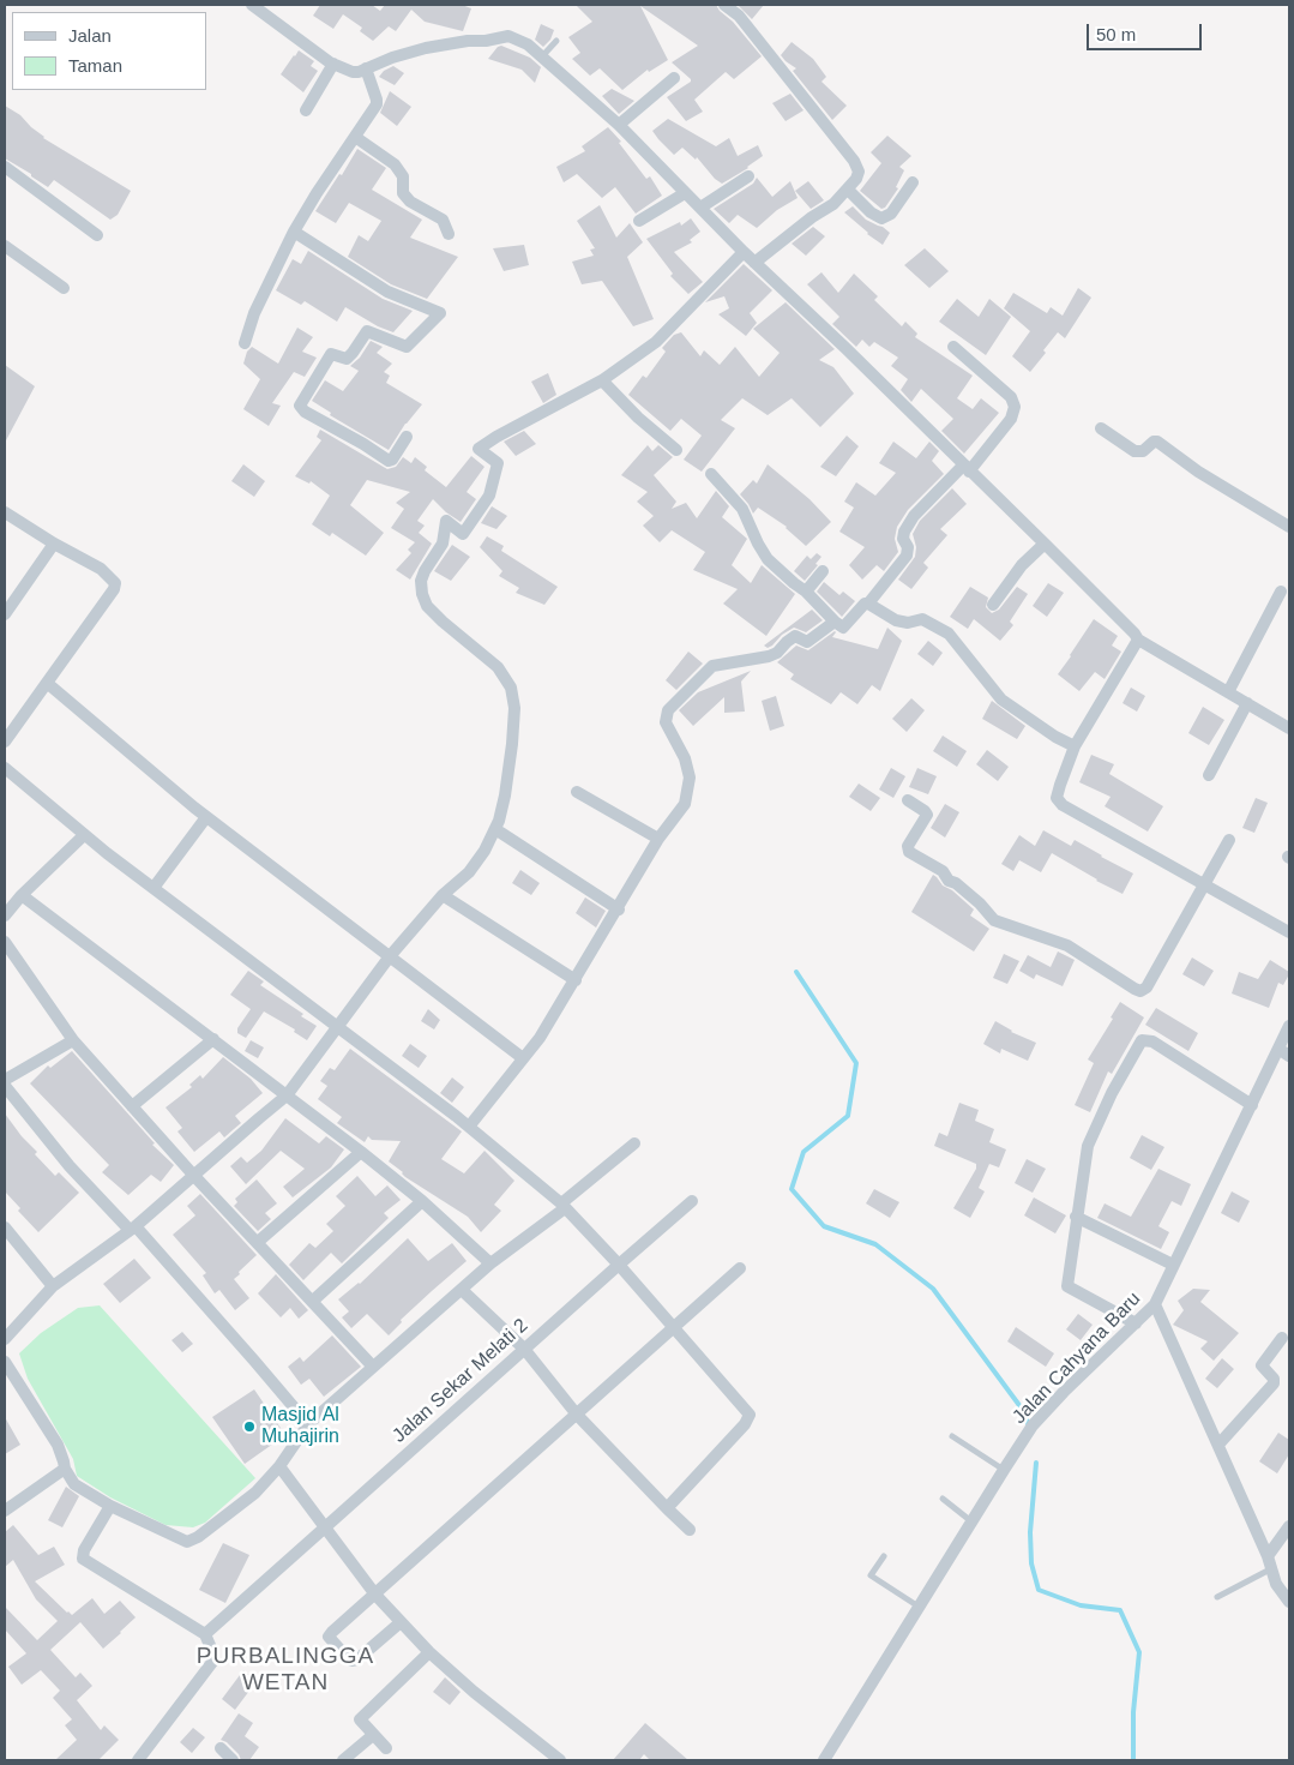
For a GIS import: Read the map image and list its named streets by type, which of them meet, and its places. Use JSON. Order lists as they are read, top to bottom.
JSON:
{
  "streets": {
    "street": ["Jalan Cahyana Baru", "Jalan Sekar Melati 2"]
  },
  "districts": ["PURBALINGGA WETAN"],
  "places": ["Masjid Al Muhajirin"],
  "legend": ["Jalan", "Taman"],
  "scale_bar": "50 m"
}
